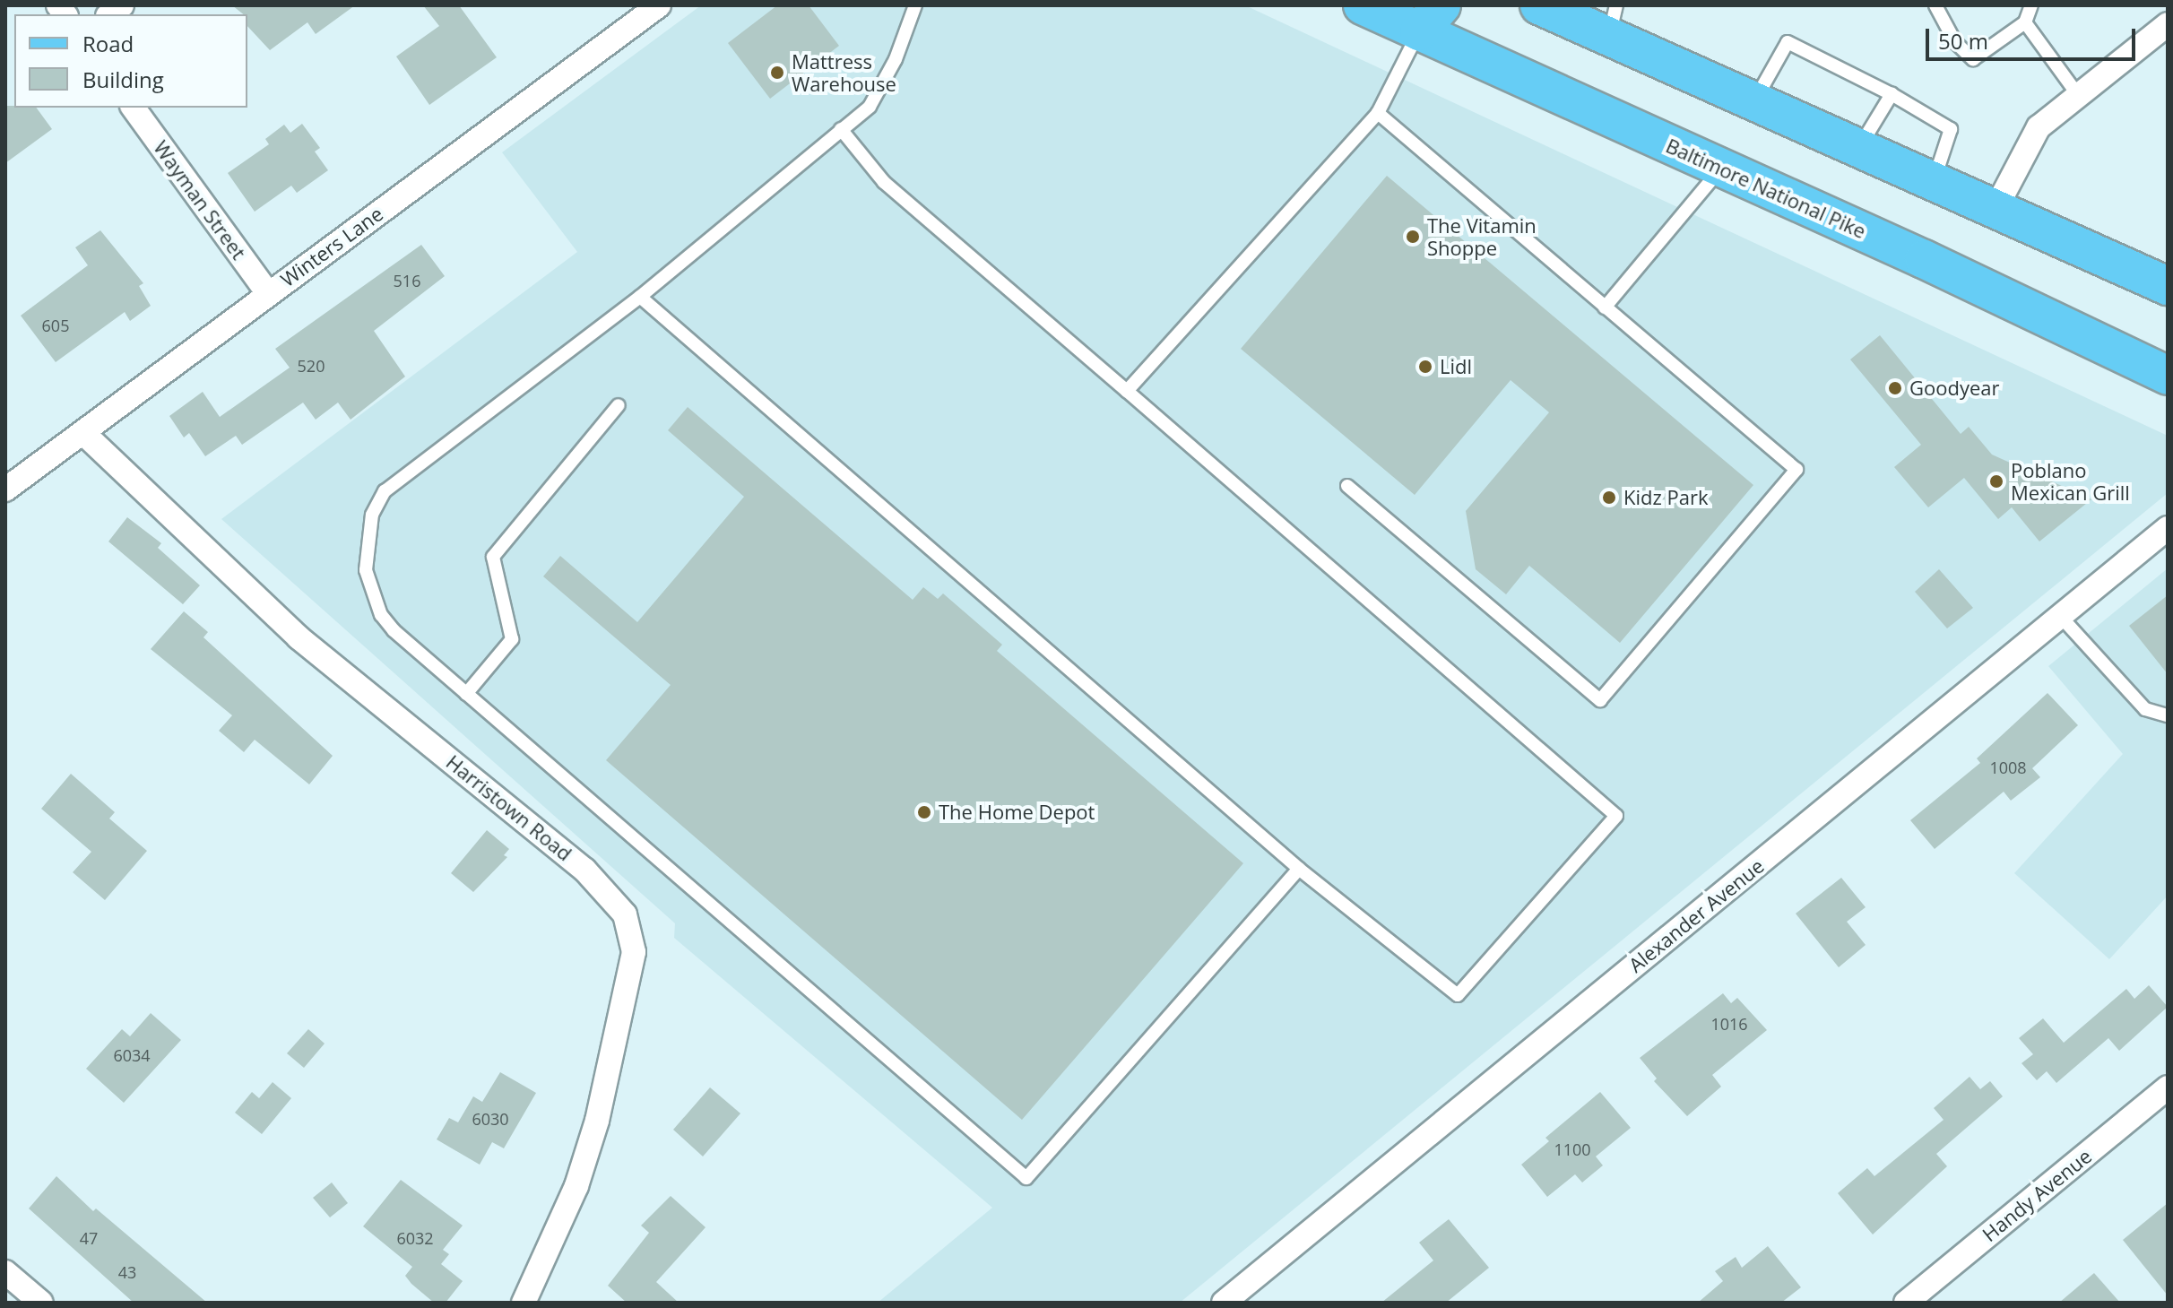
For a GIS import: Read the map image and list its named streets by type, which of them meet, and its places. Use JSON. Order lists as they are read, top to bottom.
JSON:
{
  "streets": {
    "main road": ["Baltimore National Pike"],
    "street": [
      "Wayman Street",
      "Winters Lane",
      "Harristown Road",
      "Alexander Avenue",
      "Handy Avenue"
    ]
  },
  "crossings": [
    ["Wayman Street", "Winters Lane"],
    ["Winters Lane", "Harristown Road"]
  ],
  "places": [
    "Mattress Warehouse",
    "The Vitamin Shoppe",
    "Lidl",
    "Goodyear",
    "Poblano Mexican Grill",
    "Kidz Park",
    "The Home Depot"
  ],
  "house_numbers": [
    "516",
    "605",
    "520",
    "1008",
    "1016",
    "6034",
    "6030",
    "1100",
    "47",
    "6032",
    "43"
  ],
  "legend": ["Road", "Building"],
  "scale_bar": "50 m"
}
